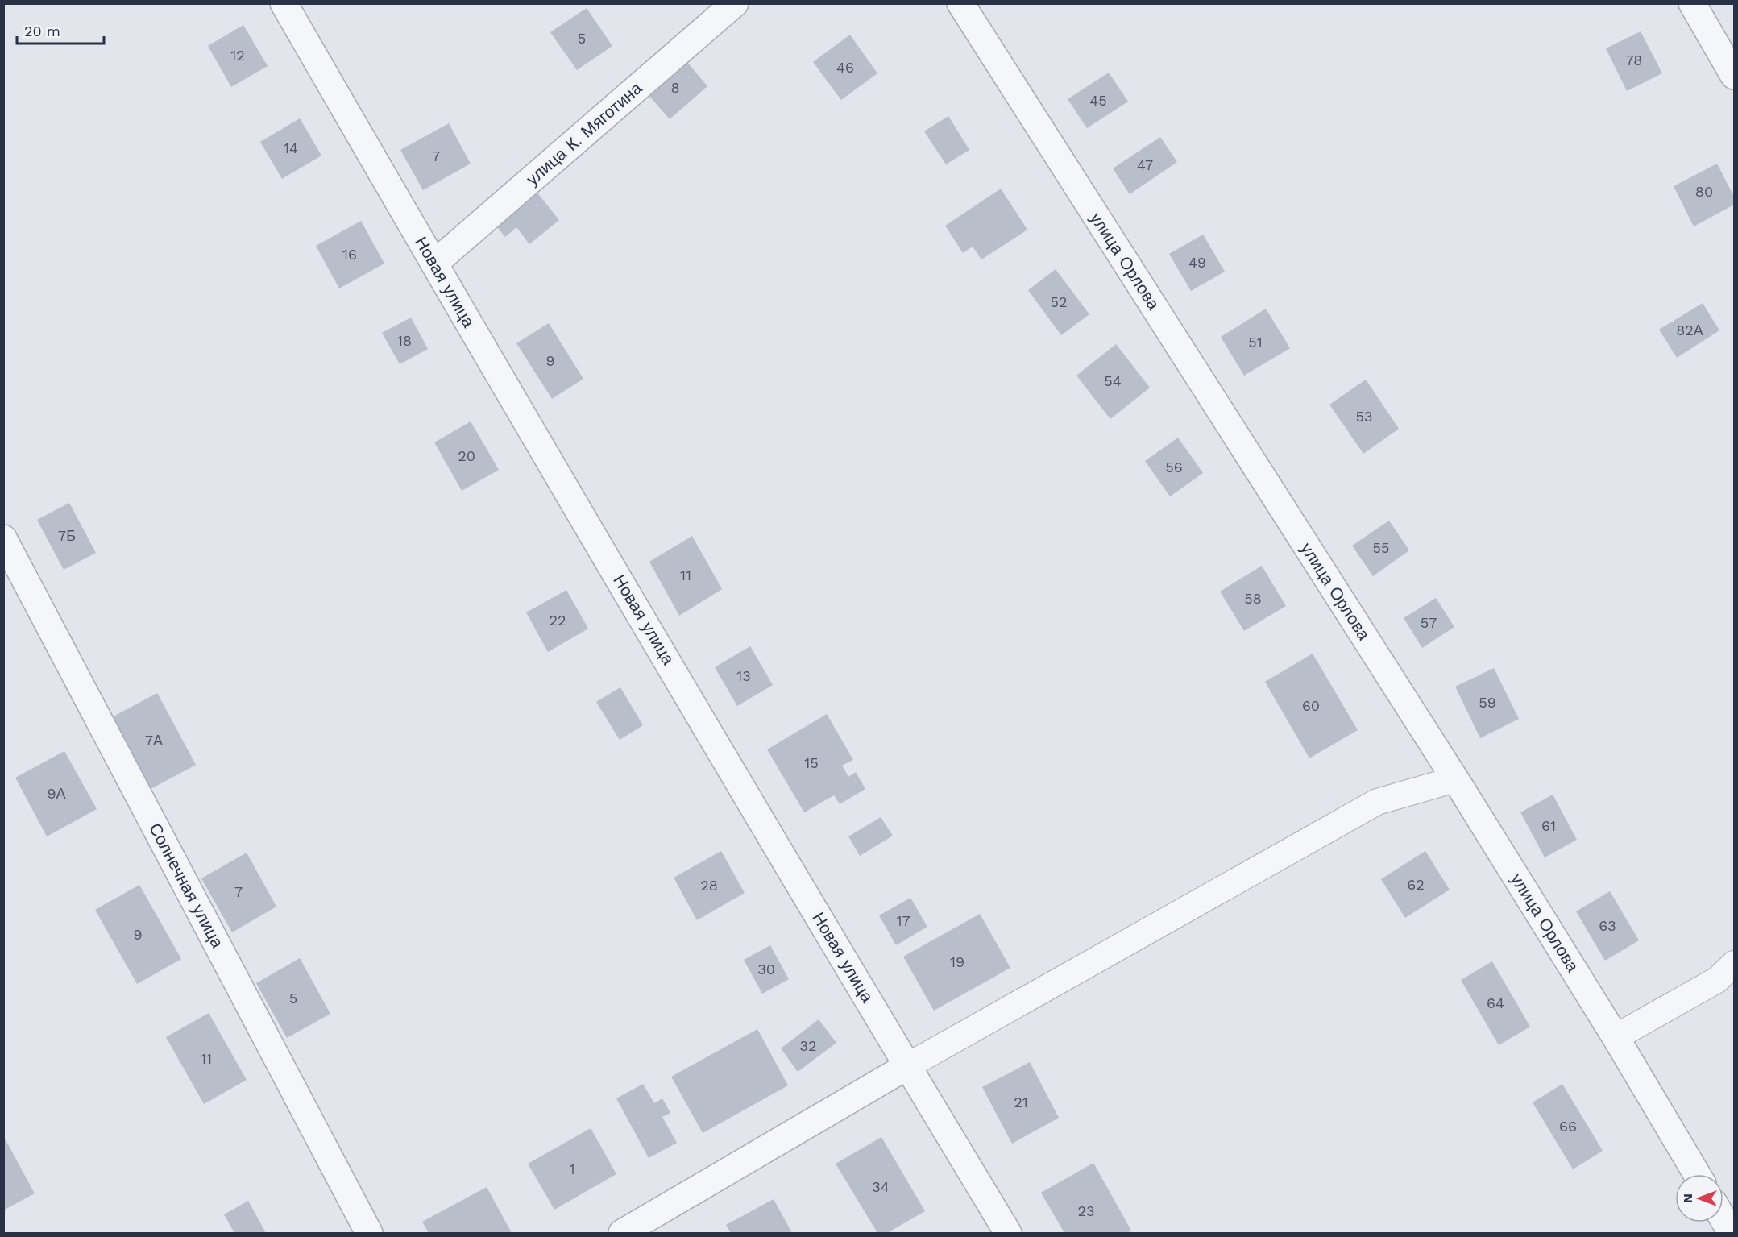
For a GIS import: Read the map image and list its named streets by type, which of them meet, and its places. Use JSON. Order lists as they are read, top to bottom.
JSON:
{
  "streets": {
    "street": [
      "улица К. Мяготина",
      "улица Орлова",
      "Новая улица",
      "Солнечная улица"
    ]
  },
  "crossings": [
    ["улица К. Мяготина", "Новая улица"]
  ],
  "house_numbers": [
    "5",
    "12",
    "78",
    "46",
    "8",
    "45",
    "14",
    "7",
    "47",
    "80",
    "16",
    "49",
    "52",
    "82А",
    "18",
    "51",
    "9",
    "54",
    "53",
    "20",
    "56",
    "7Б",
    "55",
    "11",
    "58",
    "22",
    "57",
    "13",
    "59",
    "60",
    "7А",
    "15",
    "9А",
    "61",
    "62",
    "28",
    "7",
    "17",
    "63",
    "9",
    "19",
    "30",
    "5",
    "64",
    "32",
    "11",
    "21",
    "66",
    "1",
    "34",
    "23"
  ],
  "scale_bar": "20 m",
  "north": "left"
}
